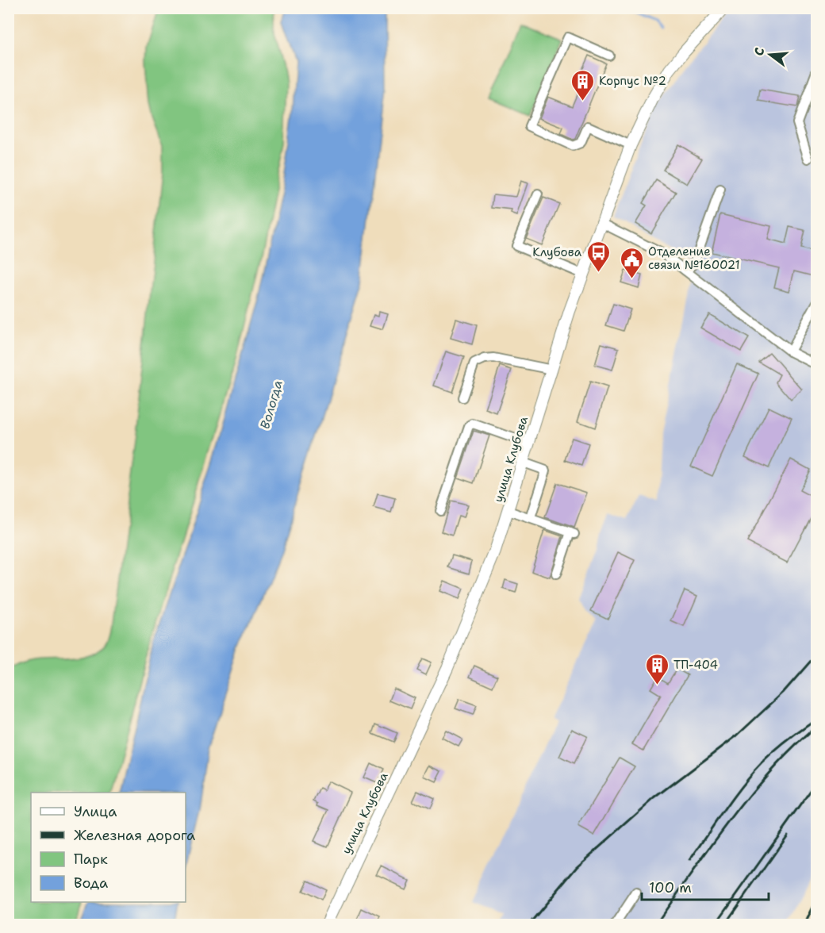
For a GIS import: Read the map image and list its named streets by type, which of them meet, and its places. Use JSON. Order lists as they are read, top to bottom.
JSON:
{
  "streets": {
    "main road": ["улица Клубова"]
  },
  "water": ["Вологда"],
  "places": {
    "building": ["Корпус №2", "ТП-404"],
    "bus stop": ["Клубова"],
    "public building": ["Отделение связи №160021"]
  },
  "legend": [
    "Улица",
    "Железная дорога",
    "Парк",
    "Вода"
  ],
  "scale_bar": "100 m",
  "north": "left"
}
